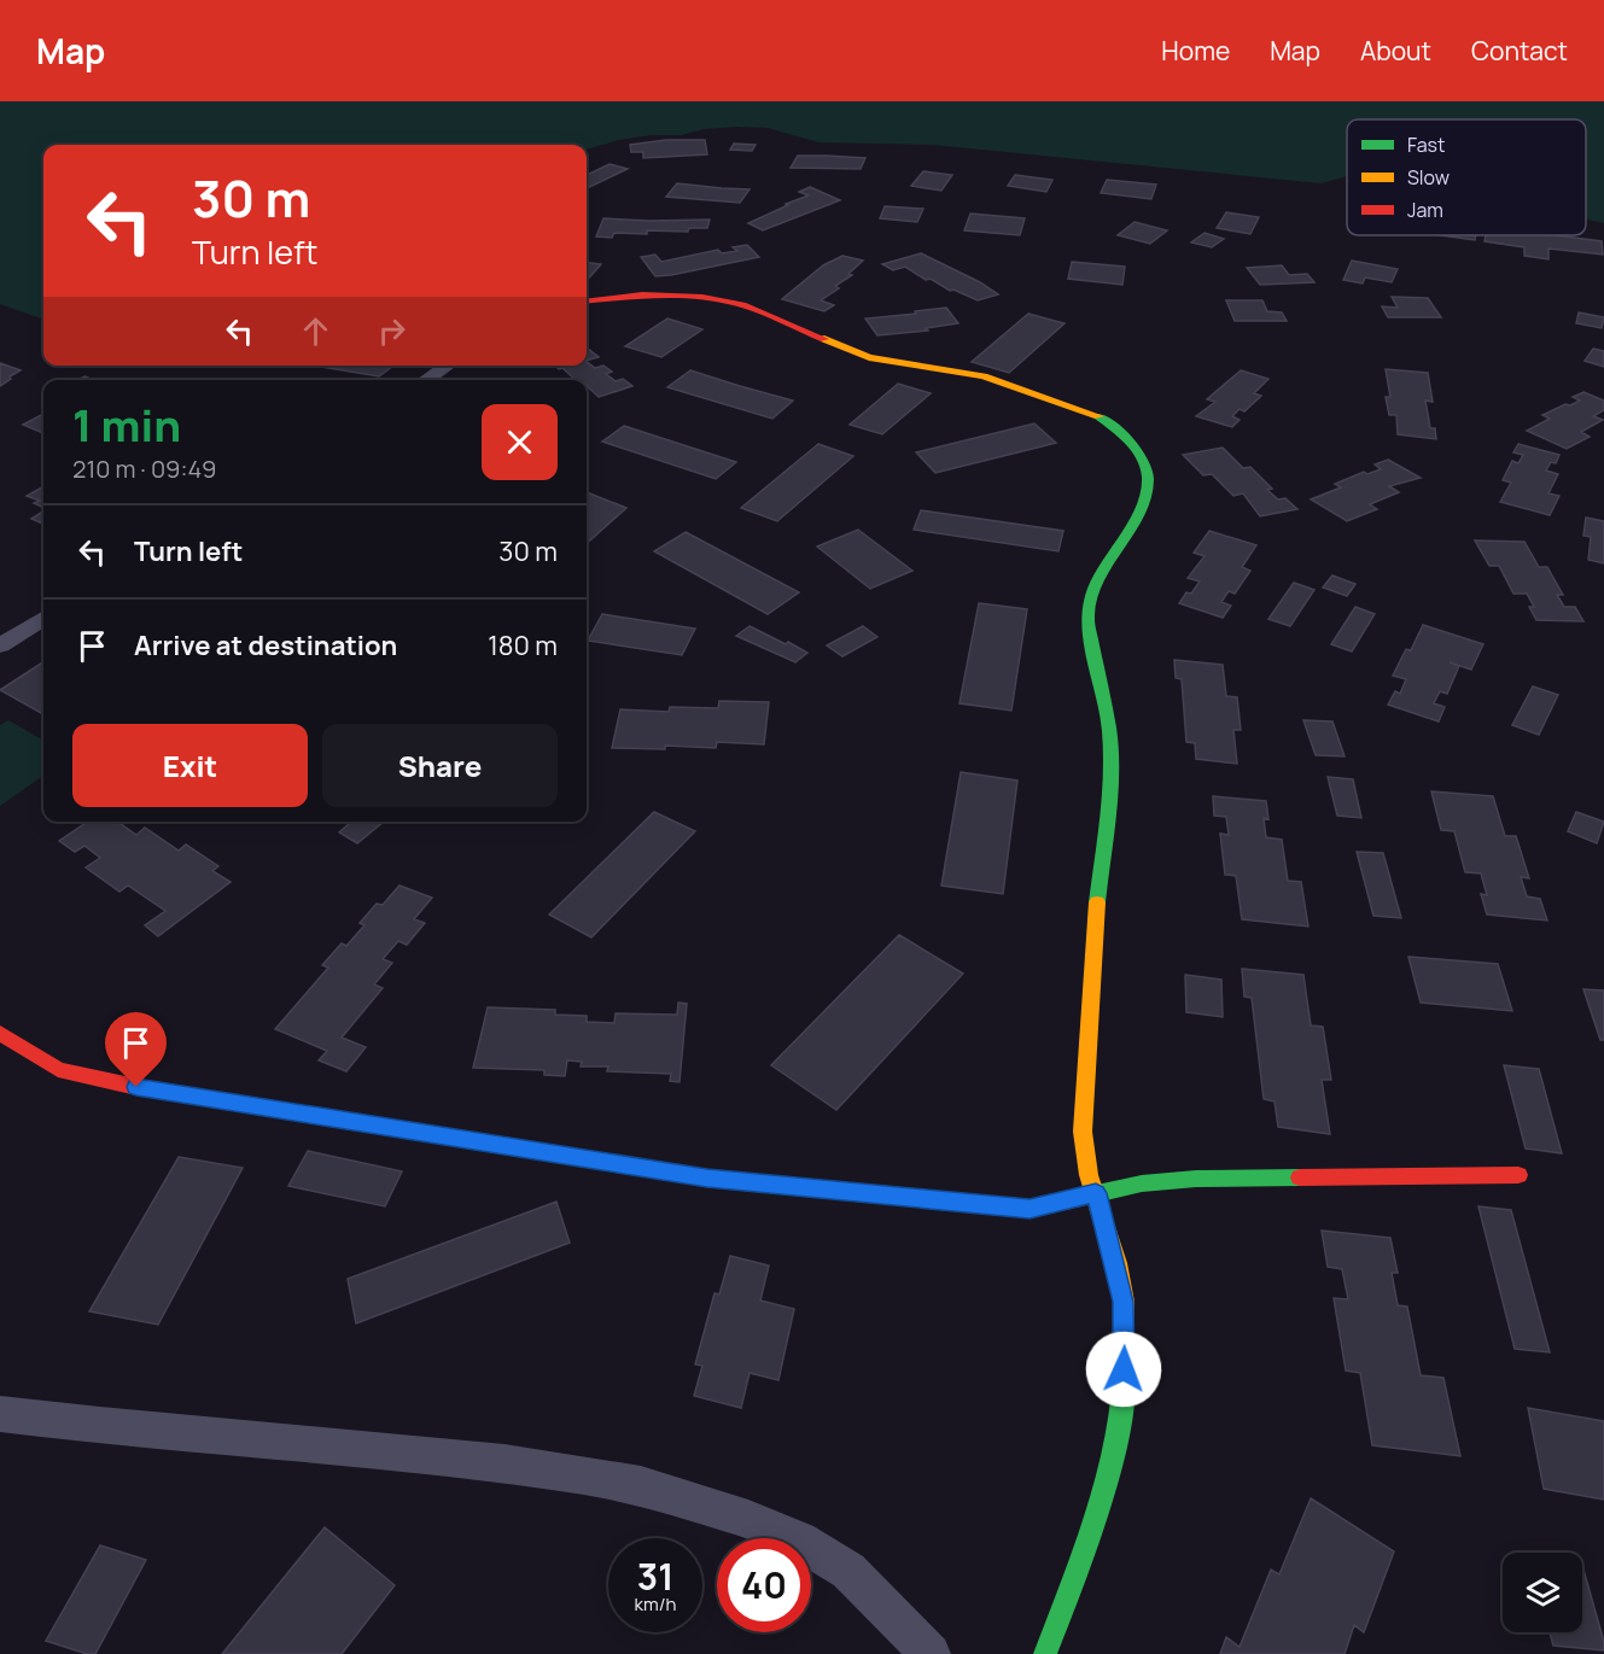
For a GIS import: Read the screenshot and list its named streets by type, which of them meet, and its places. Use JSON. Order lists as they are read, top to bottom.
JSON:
{
  "legend": ["Fast", "Slow", "Jam"],
  "page": {
    "header": "Map",
    "nav": [
      "Home",
      "Map",
      "About",
      "Contact"
    ],
    "turn": ["30 m", "Turn left"],
    "heading": ["1 min", "210 m · 09:49"],
    "list": [
      {
        "name": "Turn left",
        "value": "30 m"
      },
      {
        "name": "Arrive at destination",
        "value": "180 m"
      }
    ],
    "buttons": ["Exit", "Share"],
    "speed": "31 km/h",
    "limit": "40"
  }
}
